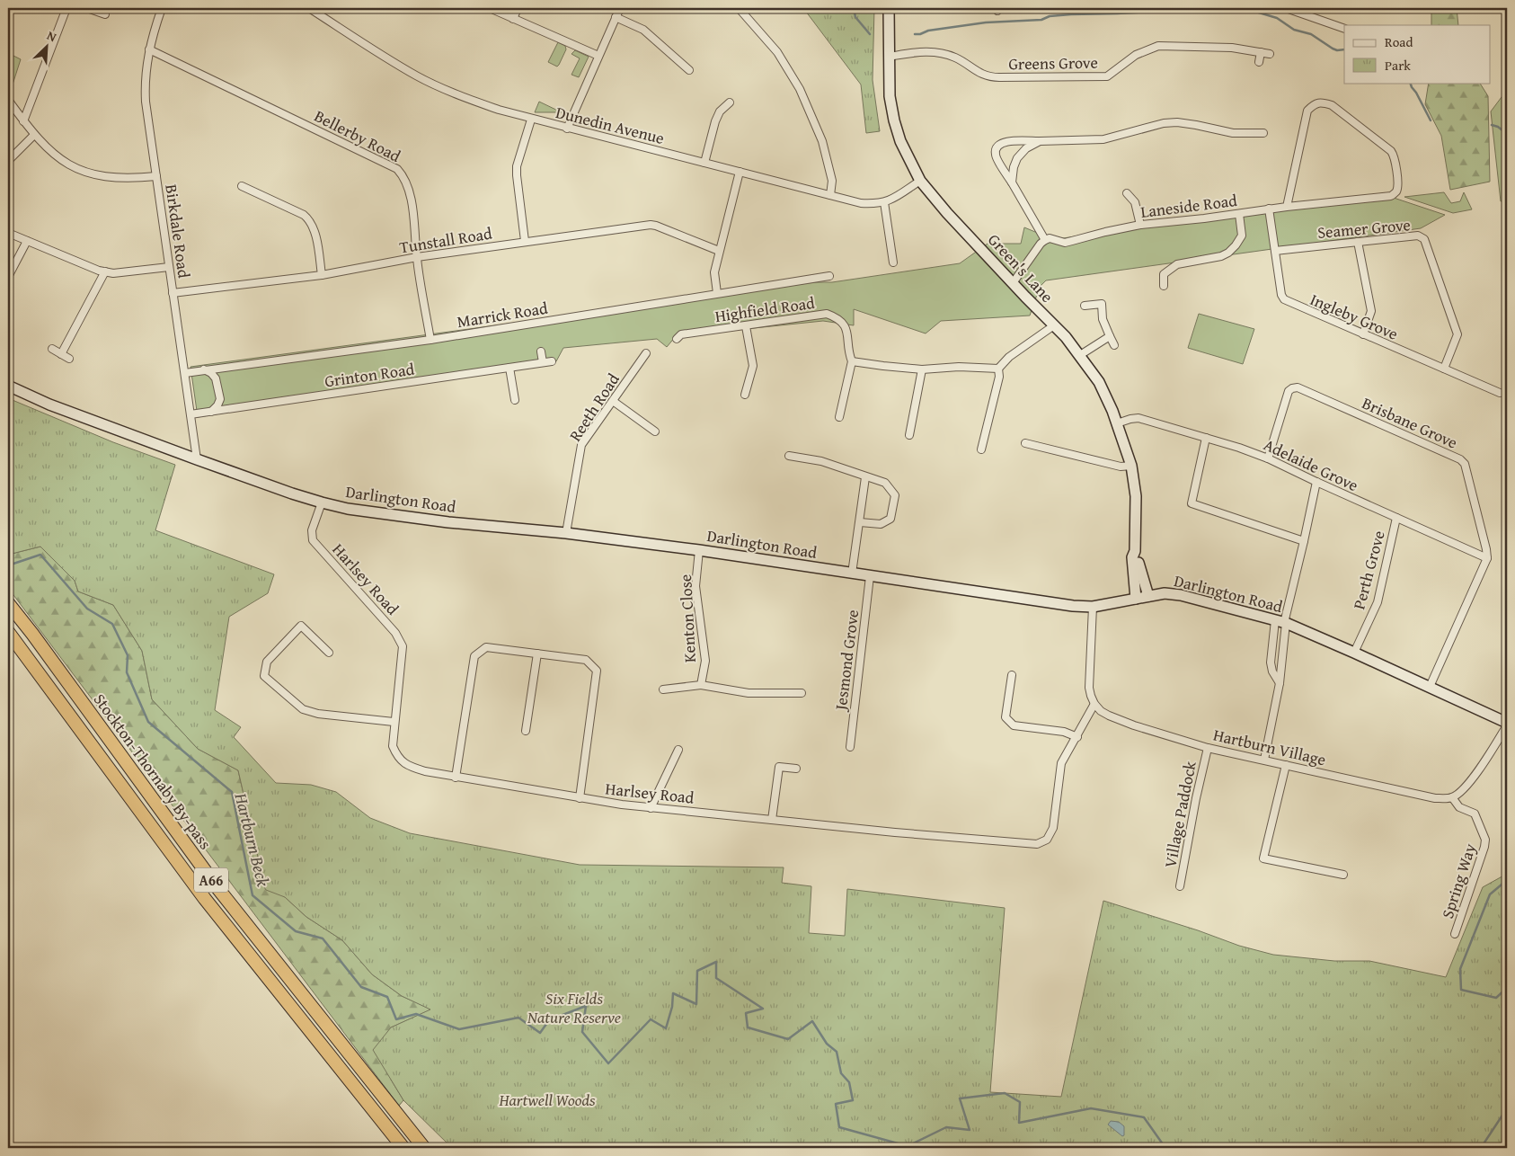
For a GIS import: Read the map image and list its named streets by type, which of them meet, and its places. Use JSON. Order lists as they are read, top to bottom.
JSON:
{
  "streets": {
    "highway": ["Stockton-Thornaby By-pass", "A66"],
    "street": [
      "Greens Grove",
      "Dunedin Avenue",
      "Bellerby Road",
      "Laneside Road",
      "Seamer Grove",
      "Birkdale Road",
      "Tunstall Road",
      "Green's Lane",
      "Highfield Road",
      "Marrick Road",
      "Ingleby Grove",
      "Grinton Road",
      "Reeth Road",
      "Brisbane Grove",
      "Adelaide Grove",
      "Darlington Road",
      "Perth Grove",
      "Harlsey Road",
      "Kenton Close",
      "Jesmond Grove",
      "Hartburn Village",
      "Village Paddock",
      "Spring Way"
    ]
  },
  "crossings": [
    ["Greens Grove", "Green's Lane"],
    ["Dunedin Avenue", "Green's Lane"],
    ["Bellerby Road", "Birkdale Road"],
    ["Bellerby Road", "Tunstall Road"],
    ["Bellerby Road", "Marrick Road"],
    ["Laneside Road", "Ingleby Grove"],
    ["Seamer Grove", "Ingleby Grove"],
    ["Birkdale Road", "Tunstall Road"],
    ["Birkdale Road", "Marrick Road"],
    ["Birkdale Road", "Grinton Road"],
    ["Birkdale Road", "Darlington Road"],
    ["Green's Lane", "Adelaide Grove"],
    ["Green's Lane", "Darlington Road"],
    ["Reeth Road", "Darlington Road"],
    ["Brisbane Grove", "Adelaide Grove"],
    ["Adelaide Grove", "Perth Grove"],
    ["Darlington Road", "Perth Grove"],
    ["Darlington Road", "Harlsey Road"],
    ["Darlington Road", "Kenton Close"],
    ["Darlington Road", "Jesmond Grove"],
    ["Harlsey Road", "Hartburn Village"],
    ["Hartburn Village", "Village Paddock"],
    ["Hartburn Village", "Spring Way"]
  ],
  "water": ["Hartburn Beck"],
  "parks": ["Six Fields Nature Reserve", "Hartwell Woods"],
  "legend": ["Road", "Park"],
  "north": "top right"
}
